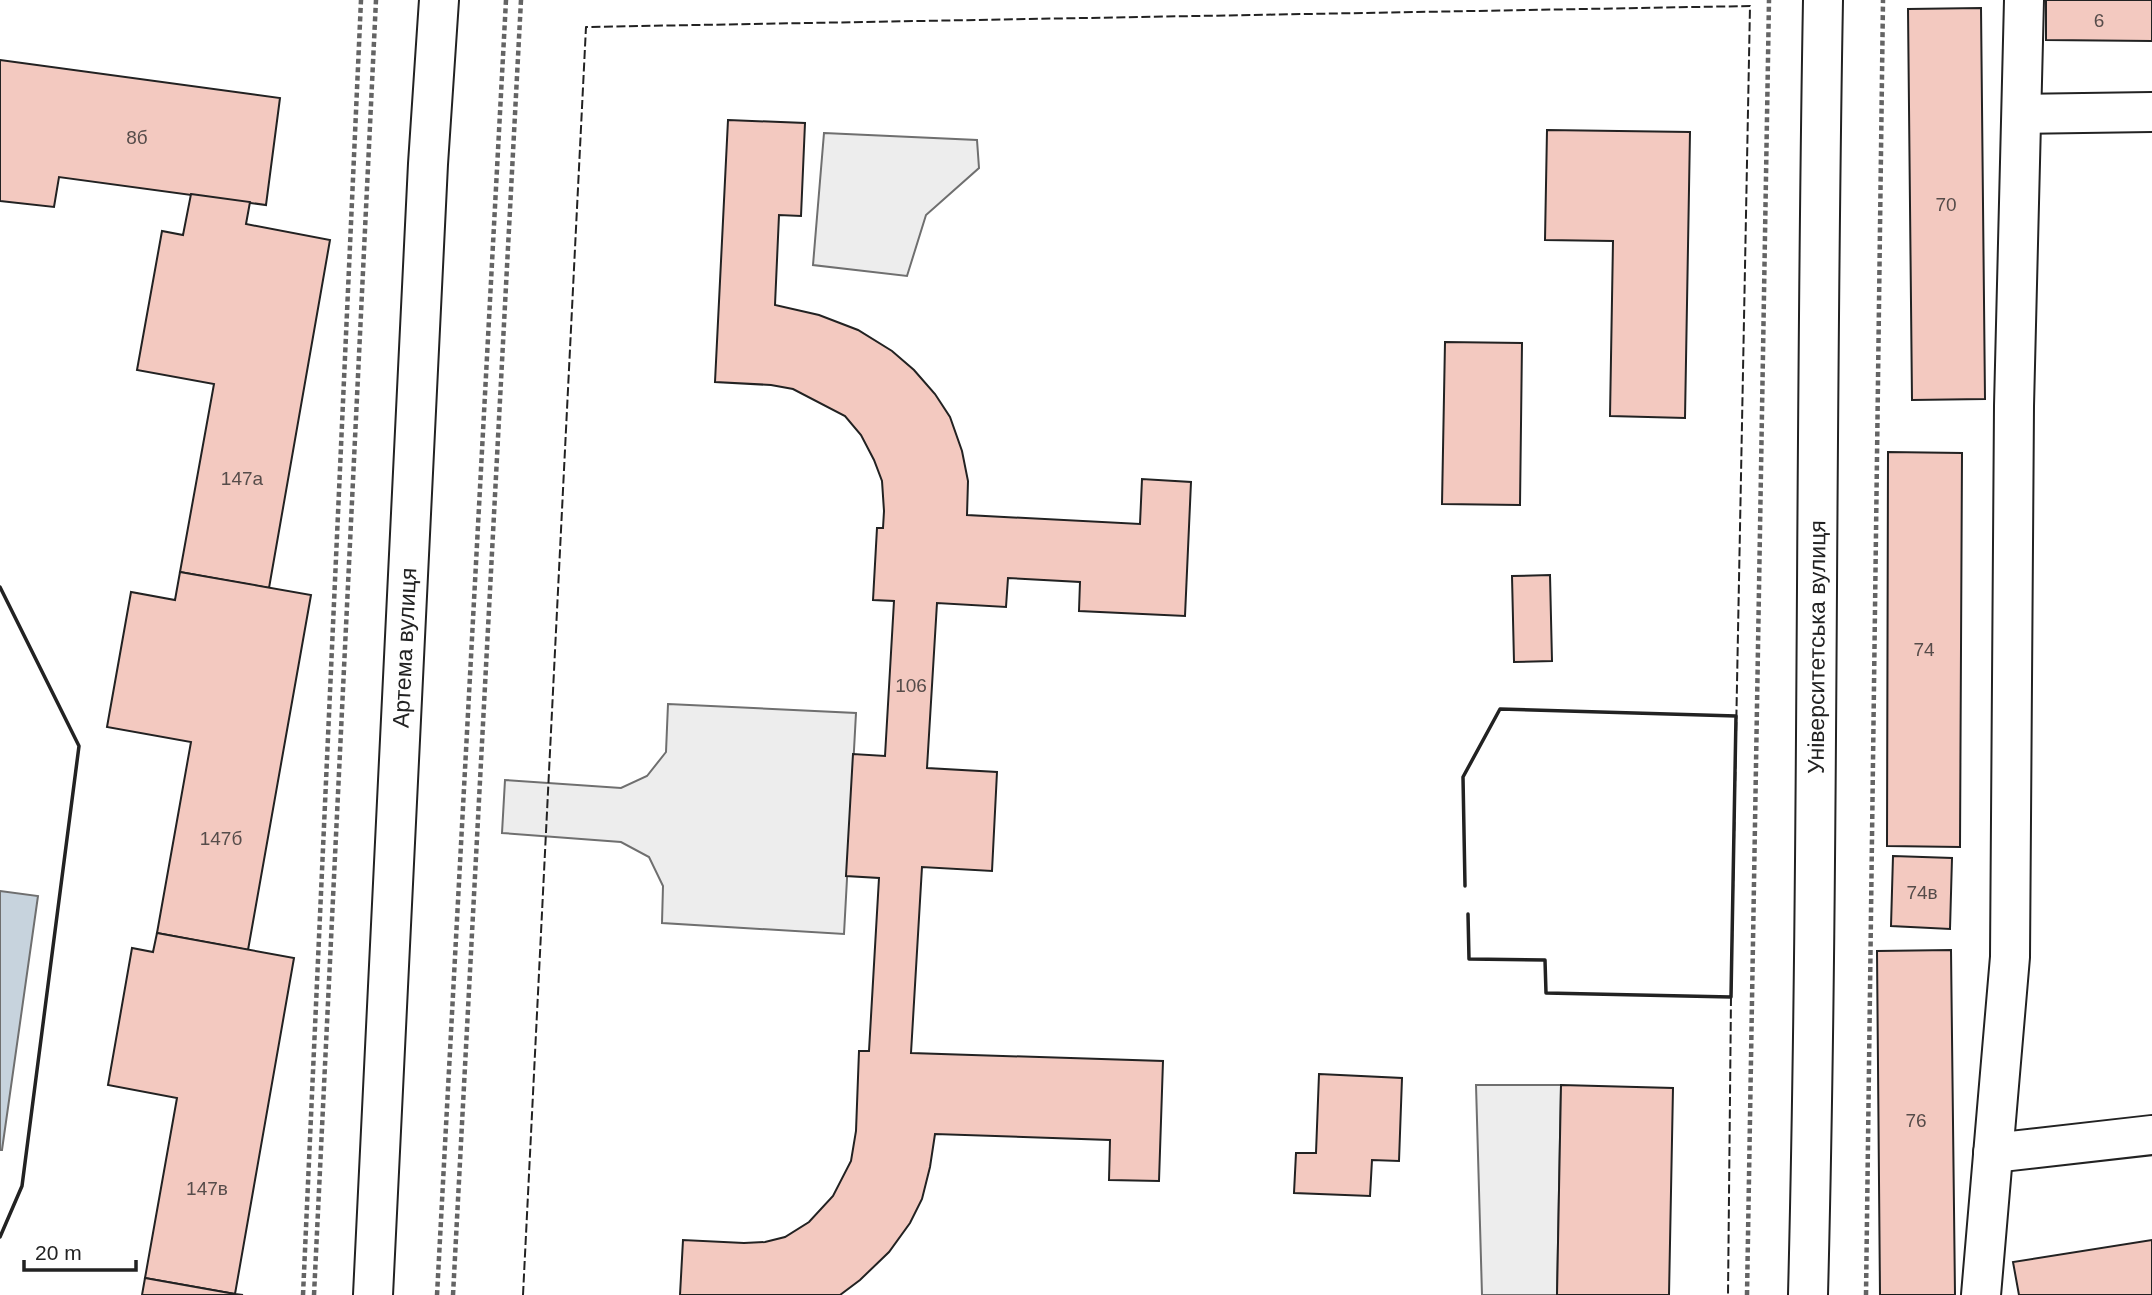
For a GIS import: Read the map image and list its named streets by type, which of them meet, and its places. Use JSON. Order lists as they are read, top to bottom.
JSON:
{
  "streets": {
    "main road": ["Артема вулиця", "Університетська вулиця"]
  },
  "house_numbers": [
    "6",
    "8б",
    "70",
    "147а",
    "74",
    "106",
    "147б",
    "74в",
    "76",
    "147в"
  ],
  "scale_bar": "20 m"
}
